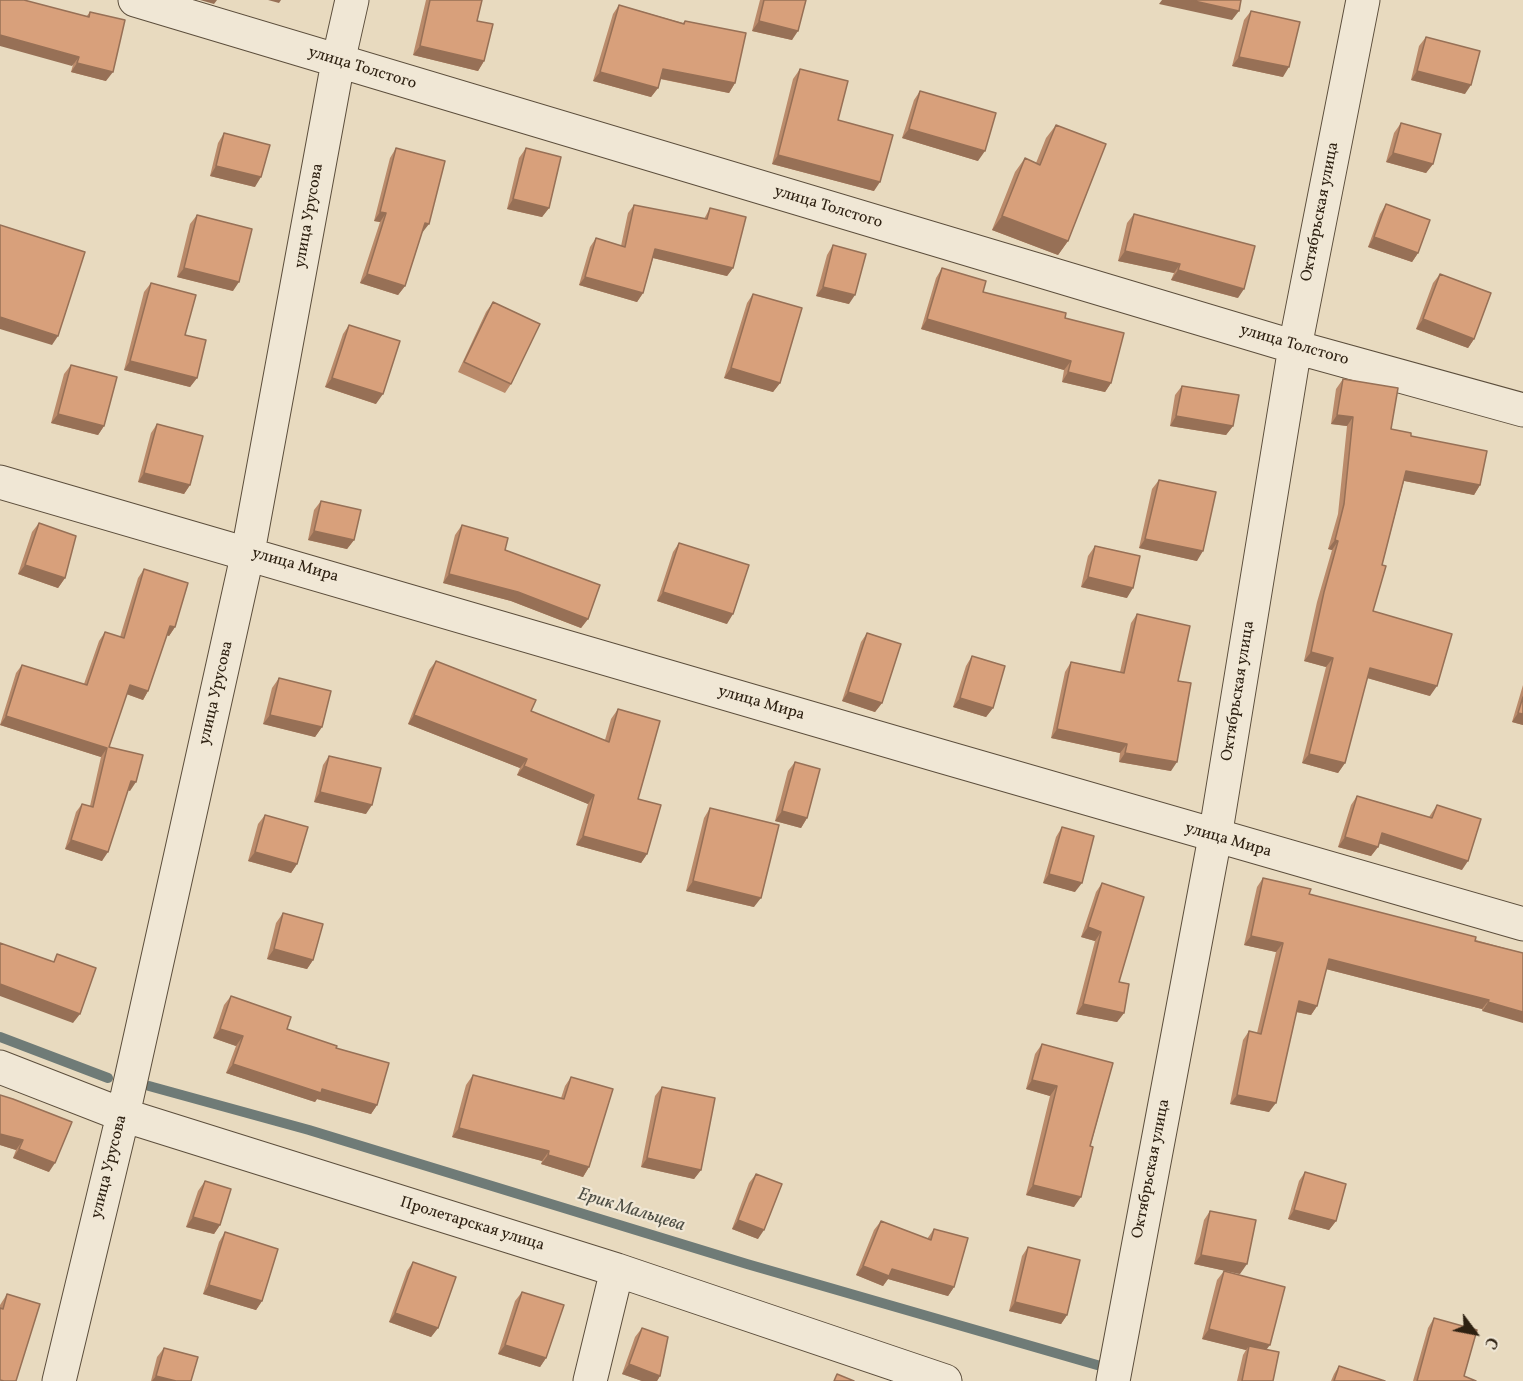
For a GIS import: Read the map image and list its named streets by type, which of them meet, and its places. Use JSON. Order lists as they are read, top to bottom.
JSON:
{
  "streets": {
    "street": [
      "улица Толстого",
      "Октябрьская улица",
      "улица Урусова",
      "улица Мира",
      "Пролетарская улица"
    ]
  },
  "crossings": [
    ["улица Толстого", "Октябрьская улица"],
    ["улица Толстого", "улица Урусова"],
    ["Октябрьская улица", "улица Мира"],
    ["улица Урусова", "улица Мира"],
    ["улица Урусова", "Пролетарская улица"]
  ],
  "water": ["Ерик Мальцева"],
  "north": "bottom right"
}
